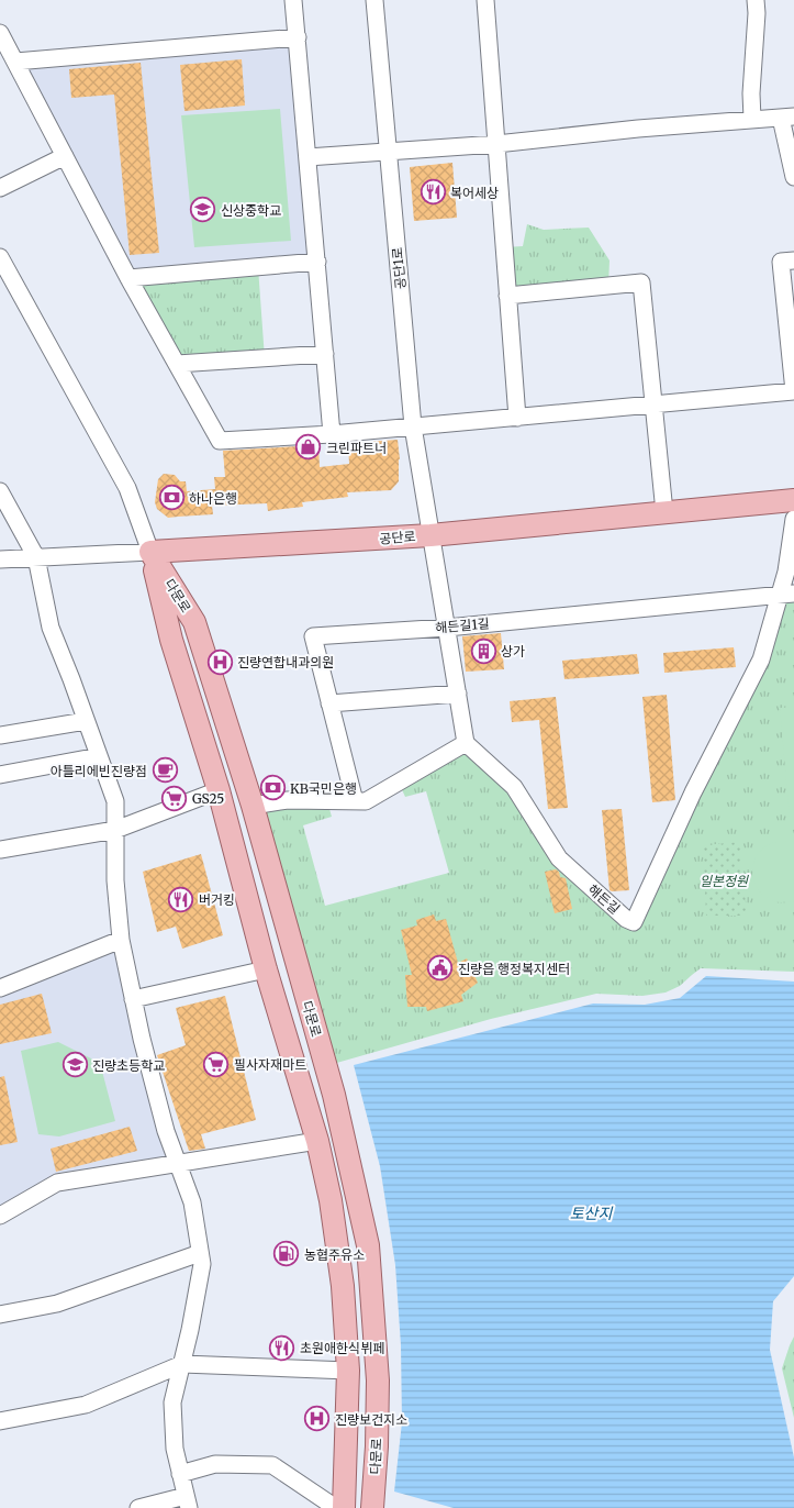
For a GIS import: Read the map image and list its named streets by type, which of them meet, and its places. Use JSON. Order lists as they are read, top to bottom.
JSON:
{
  "streets": {
    "main road": ["공단로", "다문로"],
    "street": ["공단1로", "해든길1길", "해든길"]
  },
  "crossings": [
    ["공단1로", "공단로"],
    ["공단1로", "해든길1길"],
    ["공단1로", "해든길"],
    ["공단로", "다문로"],
    ["해든길1길", "해든길"]
  ],
  "water": ["토산지"],
  "parks": ["일본정원"],
  "places": {
    "restaurant": ["복어세상", "버거킹", "초원애한식뷔페"],
    "school or university": ["신상중학교", "진량초등학교"],
    "shop": ["크린파트너"],
    "bank": ["하나은행", "KB국민은행"],
    "building": ["상가"],
    "hospital": ["진량연합내과의원", "진량보건지소"],
    "cafe": ["아틀리에빈진량점"],
    "supermarket": ["GS25", "필사자재마트"],
    "public building": ["진량읍 행정복지센터"],
    "fuel station": ["농협주유소"]
  }
}
